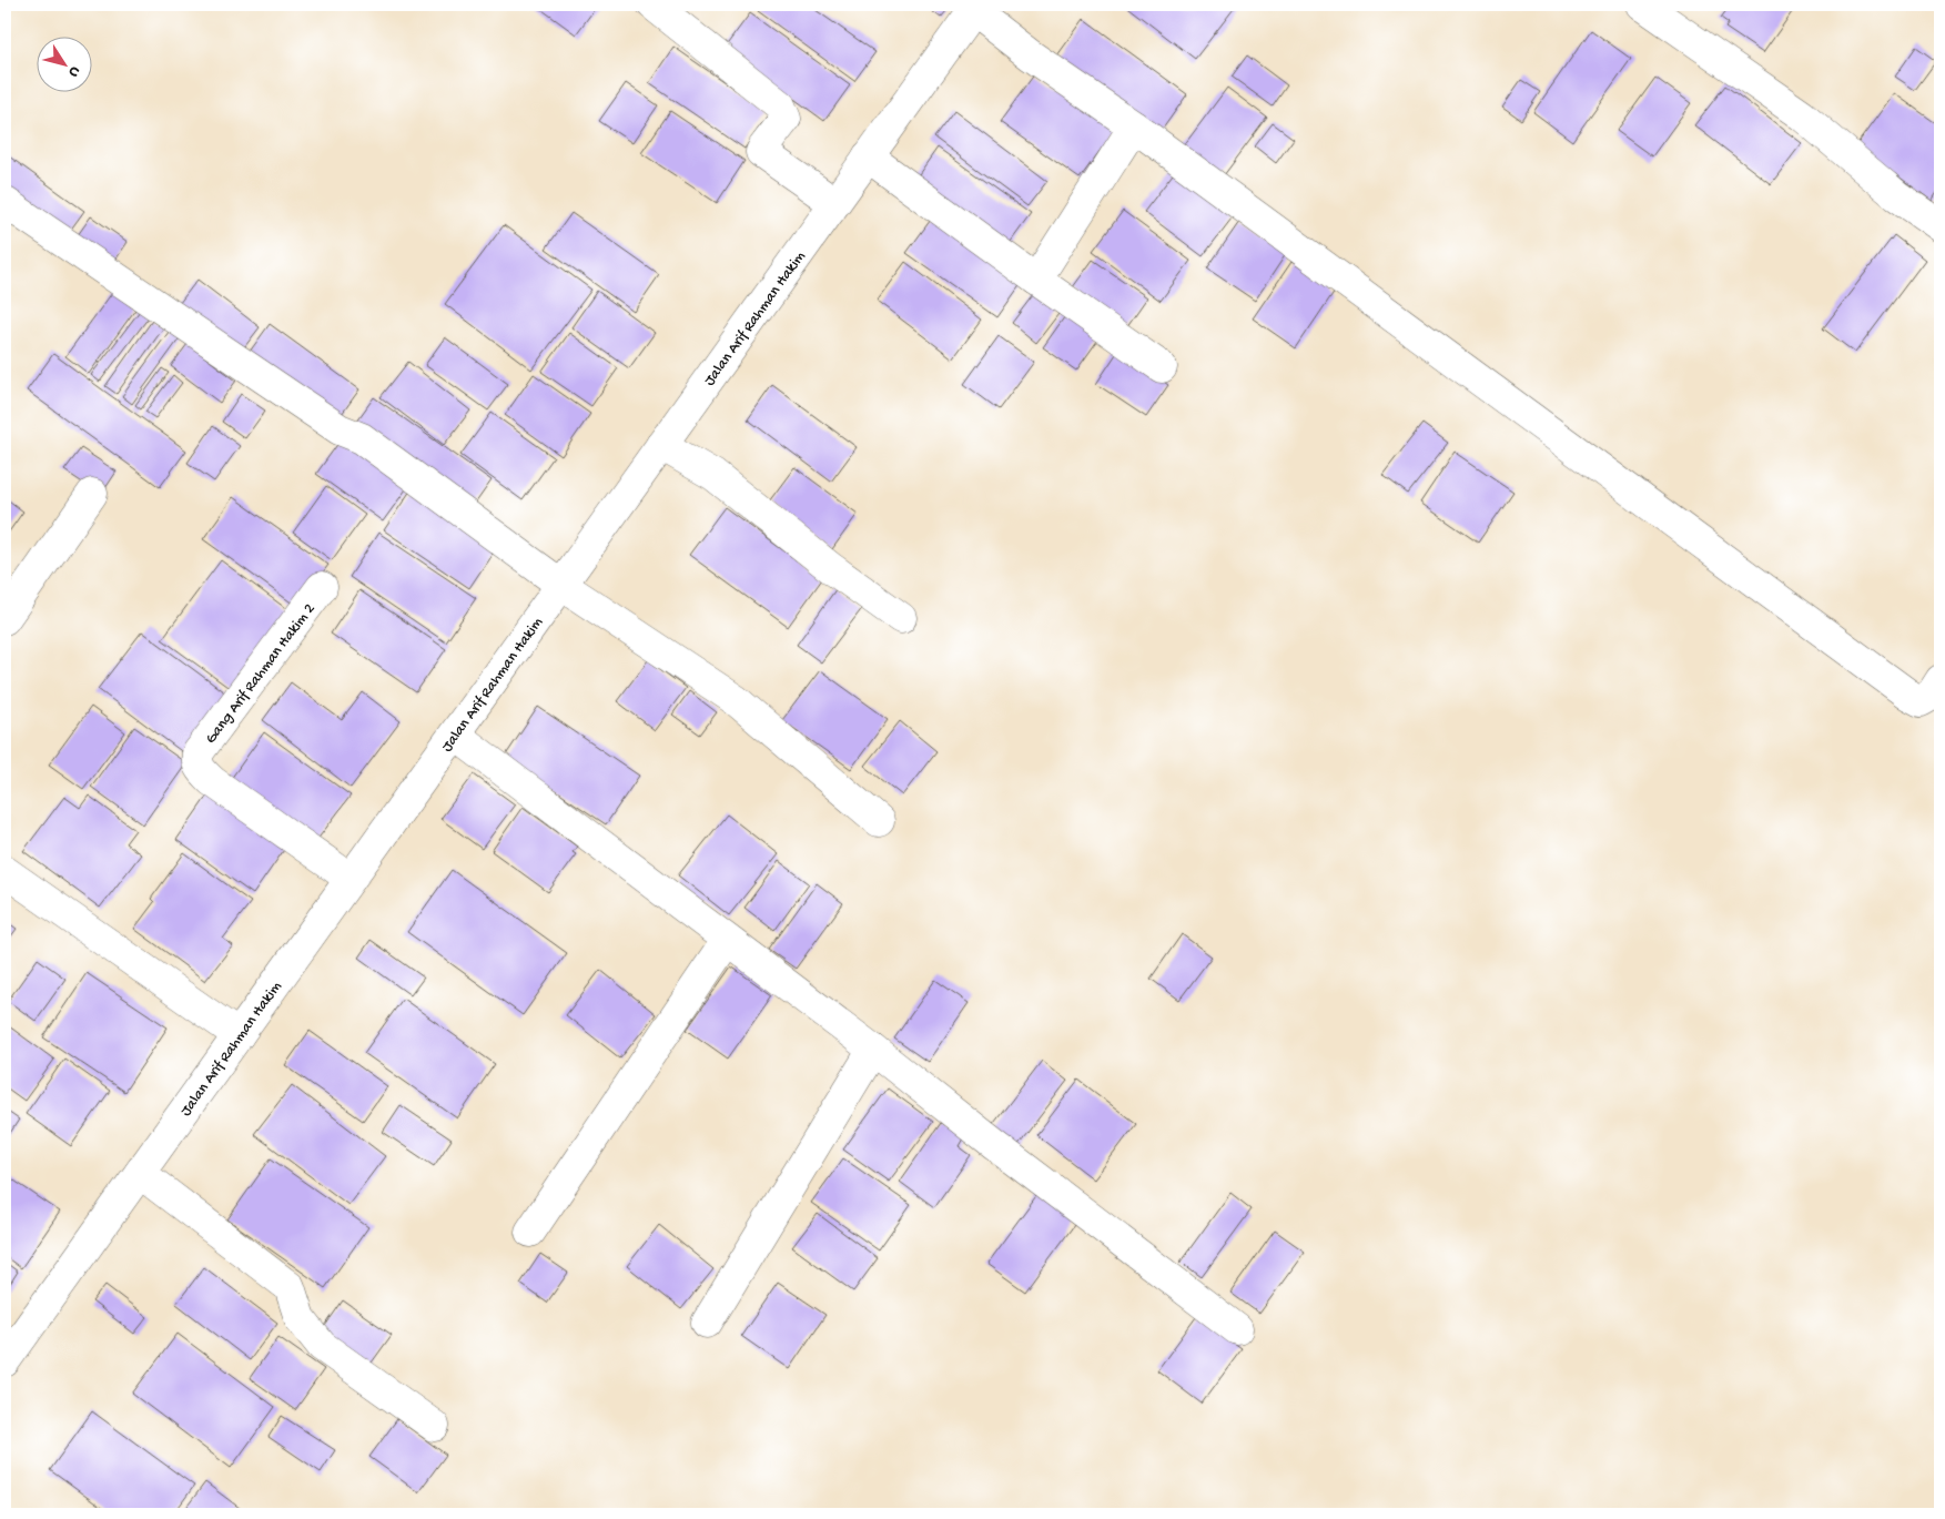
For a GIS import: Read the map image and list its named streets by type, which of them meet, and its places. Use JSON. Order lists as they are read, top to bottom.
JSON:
{
  "streets": {
    "street": ["Jalan Arif Rahman Hakim", "Gang Arif Rahman Hakim 2"]
  },
  "crossings": [
    ["Jalan Arif Rahman Hakim", "Gang Arif Rahman Hakim 2"]
  ],
  "north": "bottom right"
}
